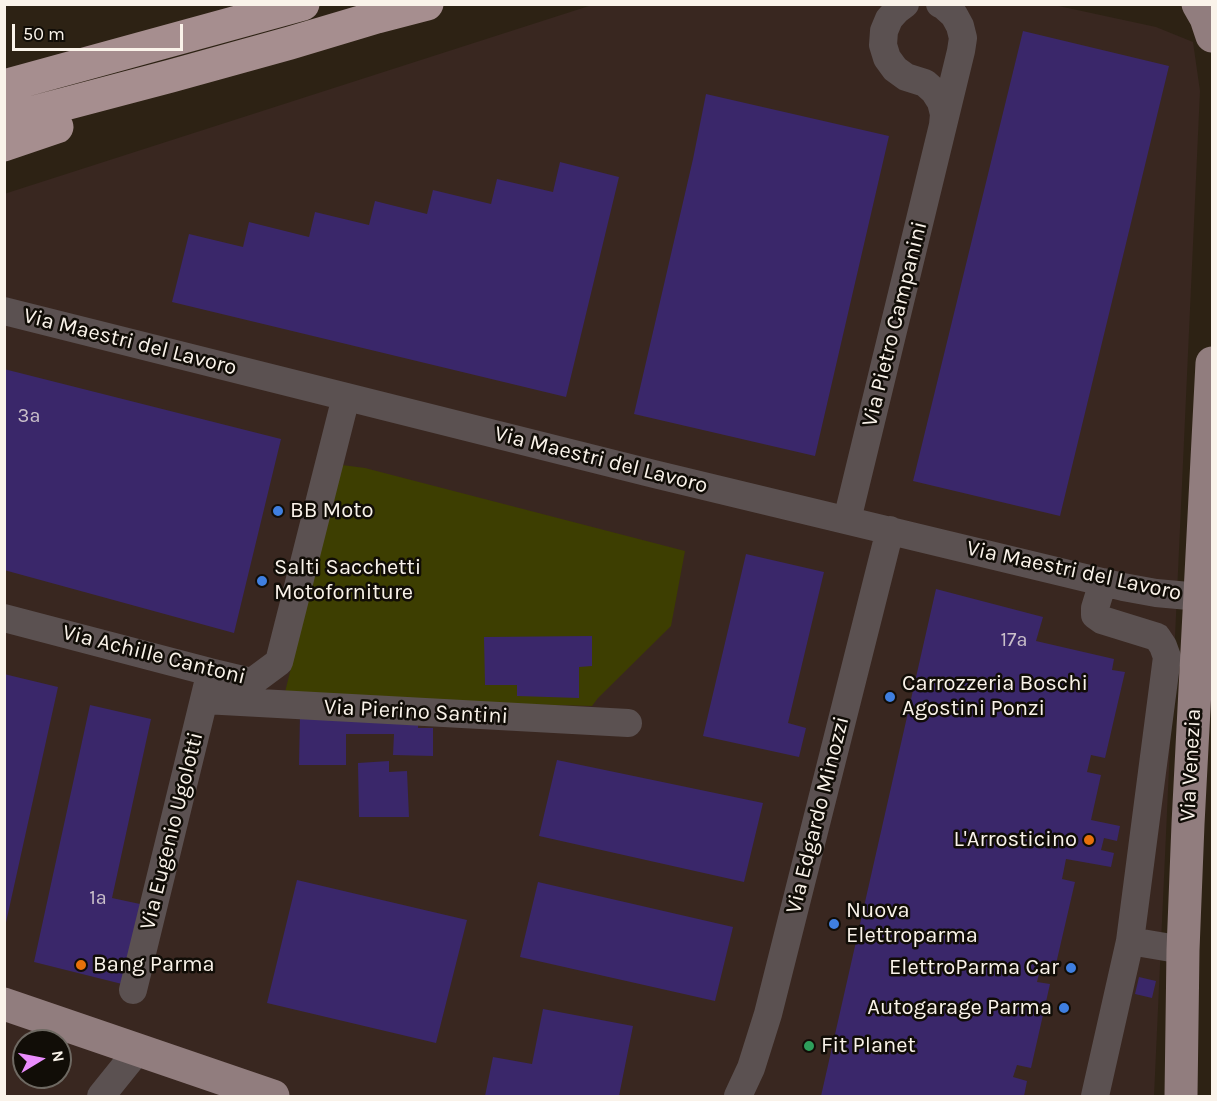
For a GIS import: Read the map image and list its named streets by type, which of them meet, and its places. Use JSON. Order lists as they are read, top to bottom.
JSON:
{
  "streets": {
    "main road": ["Via Venezia"],
    "street": [
      "Via Pietro Campanini",
      "Via Maestri del Lavoro",
      "Via Achille Cantoni",
      "Via Pierino Santini",
      "Via Edgardo Minozzi",
      "Via Eugenio Ugolotti"
    ]
  },
  "crossings": [
    ["Via Pietro Campanini", "Via Maestri del Lavoro"],
    ["Via Maestri del Lavoro", "Via Achille Cantoni"],
    ["Via Maestri del Lavoro", "Via Venezia"],
    ["Via Maestri del Lavoro", "Via Edgardo Minozzi"],
    ["Via Achille Cantoni", "Via Eugenio Ugolotti"],
    ["Via Pierino Santini", "Via Eugenio Ugolotti"]
  ],
  "places": [
    "BB Moto",
    "Salti Sacchetti Motoforniture",
    "Carrozzeria Boschi Agostini Ponzi",
    "L'Arrosticino",
    "Nuova Elettroparma",
    "Bang Parma",
    "ElettroParma Car",
    "Autogarage Parma",
    "Fit Planet"
  ],
  "house_numbers": ["3a", "17a", "1a"],
  "scale_bar": "50 m",
  "north": "right"
}
